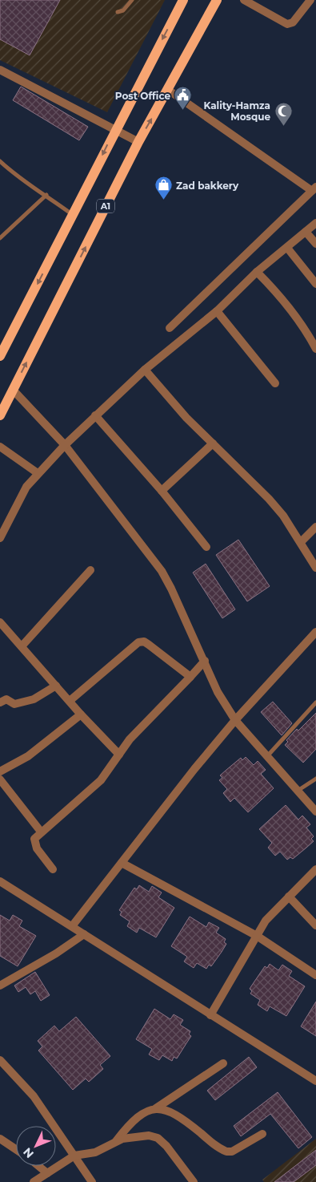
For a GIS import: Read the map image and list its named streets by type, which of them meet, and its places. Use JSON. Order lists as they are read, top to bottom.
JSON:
{
  "streets": {
    "main road": ["A1"]
  },
  "places": {
    "public building": ["Post Office"],
    "mosque": ["Kality-Hamza Mosque"],
    "shop": ["Zad bakkery"]
  },
  "north": "bottom left"
}
